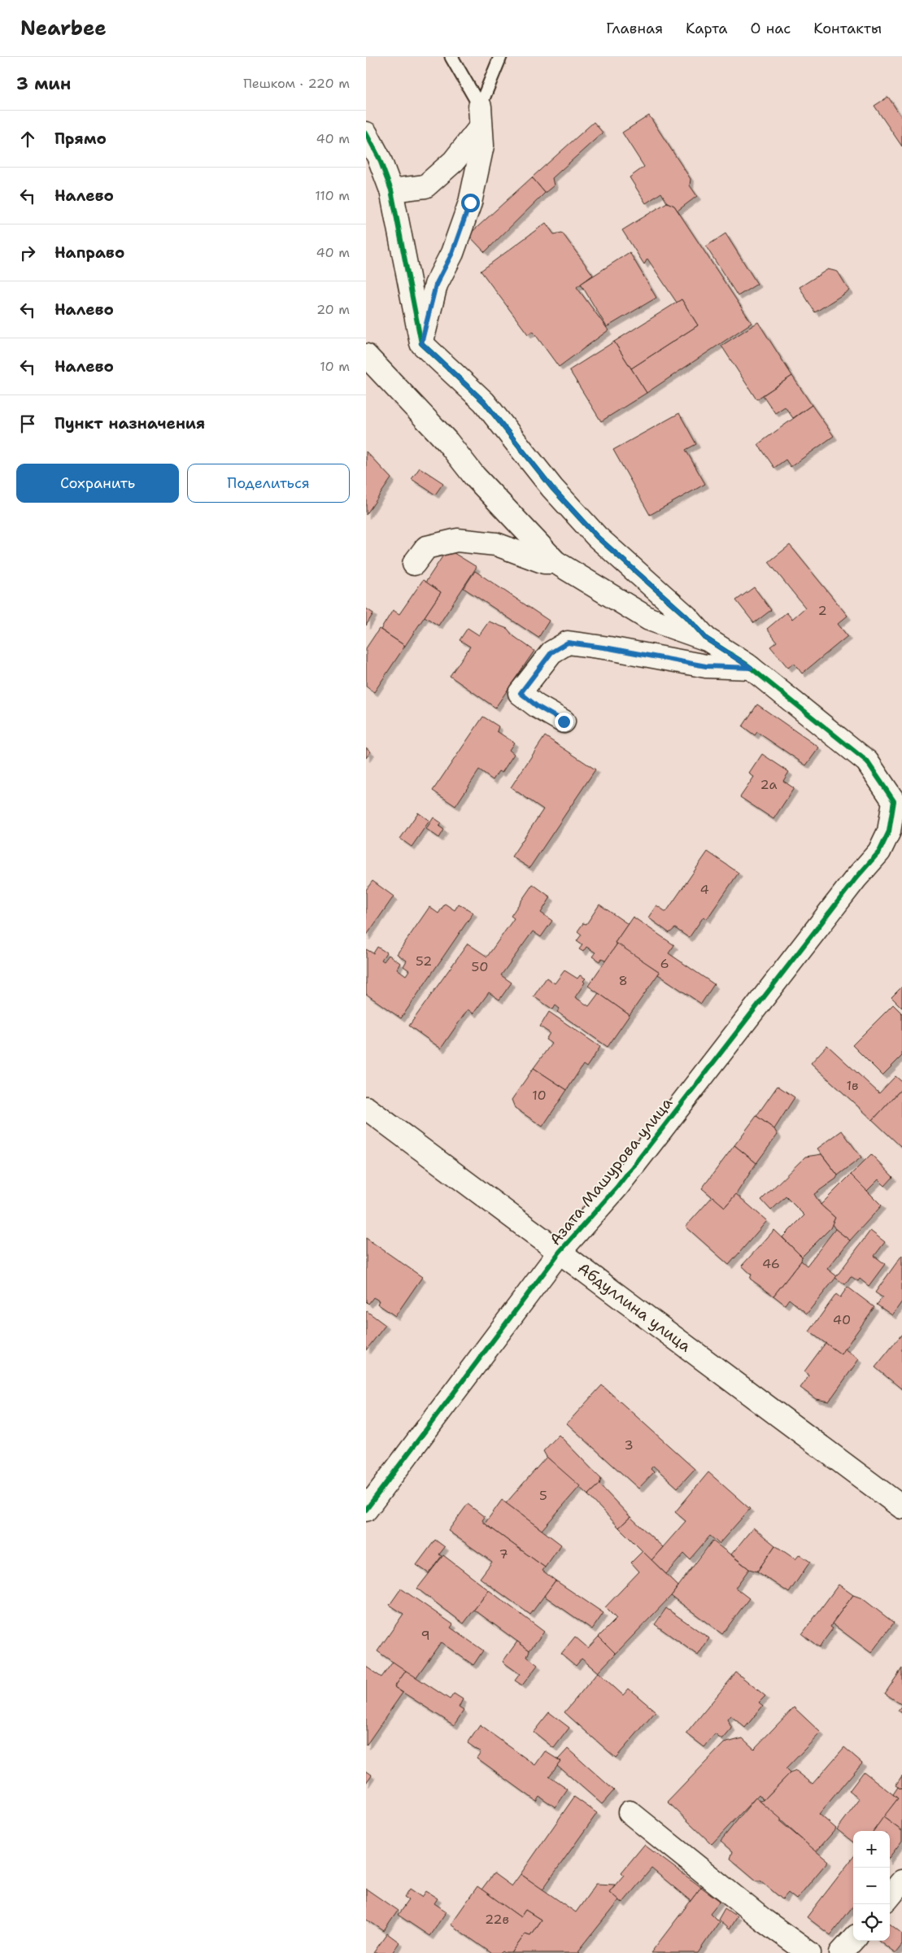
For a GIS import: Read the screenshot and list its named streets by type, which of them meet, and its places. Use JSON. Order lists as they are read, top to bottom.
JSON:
{
  "streets": {
    "street": ["Азата Машурова улица", "Абдуллина улица"]
  },
  "crossings": [
    ["Азата Машурова улица", "Абдуллина улица"]
  ],
  "house_numbers": [
    "2",
    "2а",
    "4",
    "52",
    "6",
    "50",
    "8",
    "1в",
    "10",
    "46",
    "40",
    "3",
    "5",
    "7",
    "9",
    "22в"
  ],
  "page": {
    "header": "Nearbee",
    "nav": [
      "Главная",
      "Карта",
      "О нас",
      "Контакты"
    ],
    "heading": ["3 мин", "Пешком · 220 m"],
    "list": [
      ["Прямо", "40 m"],
      ["Налево", "110 m"],
      ["Направо", "40 m"],
      ["Налево", "20 m"],
      ["Налево", "10 m"],
      "Пункт назначения"
    ],
    "buttons": ["Сохранить", "Поделиться"],
    "map_buttons": ["+", "−"]
  }
}
